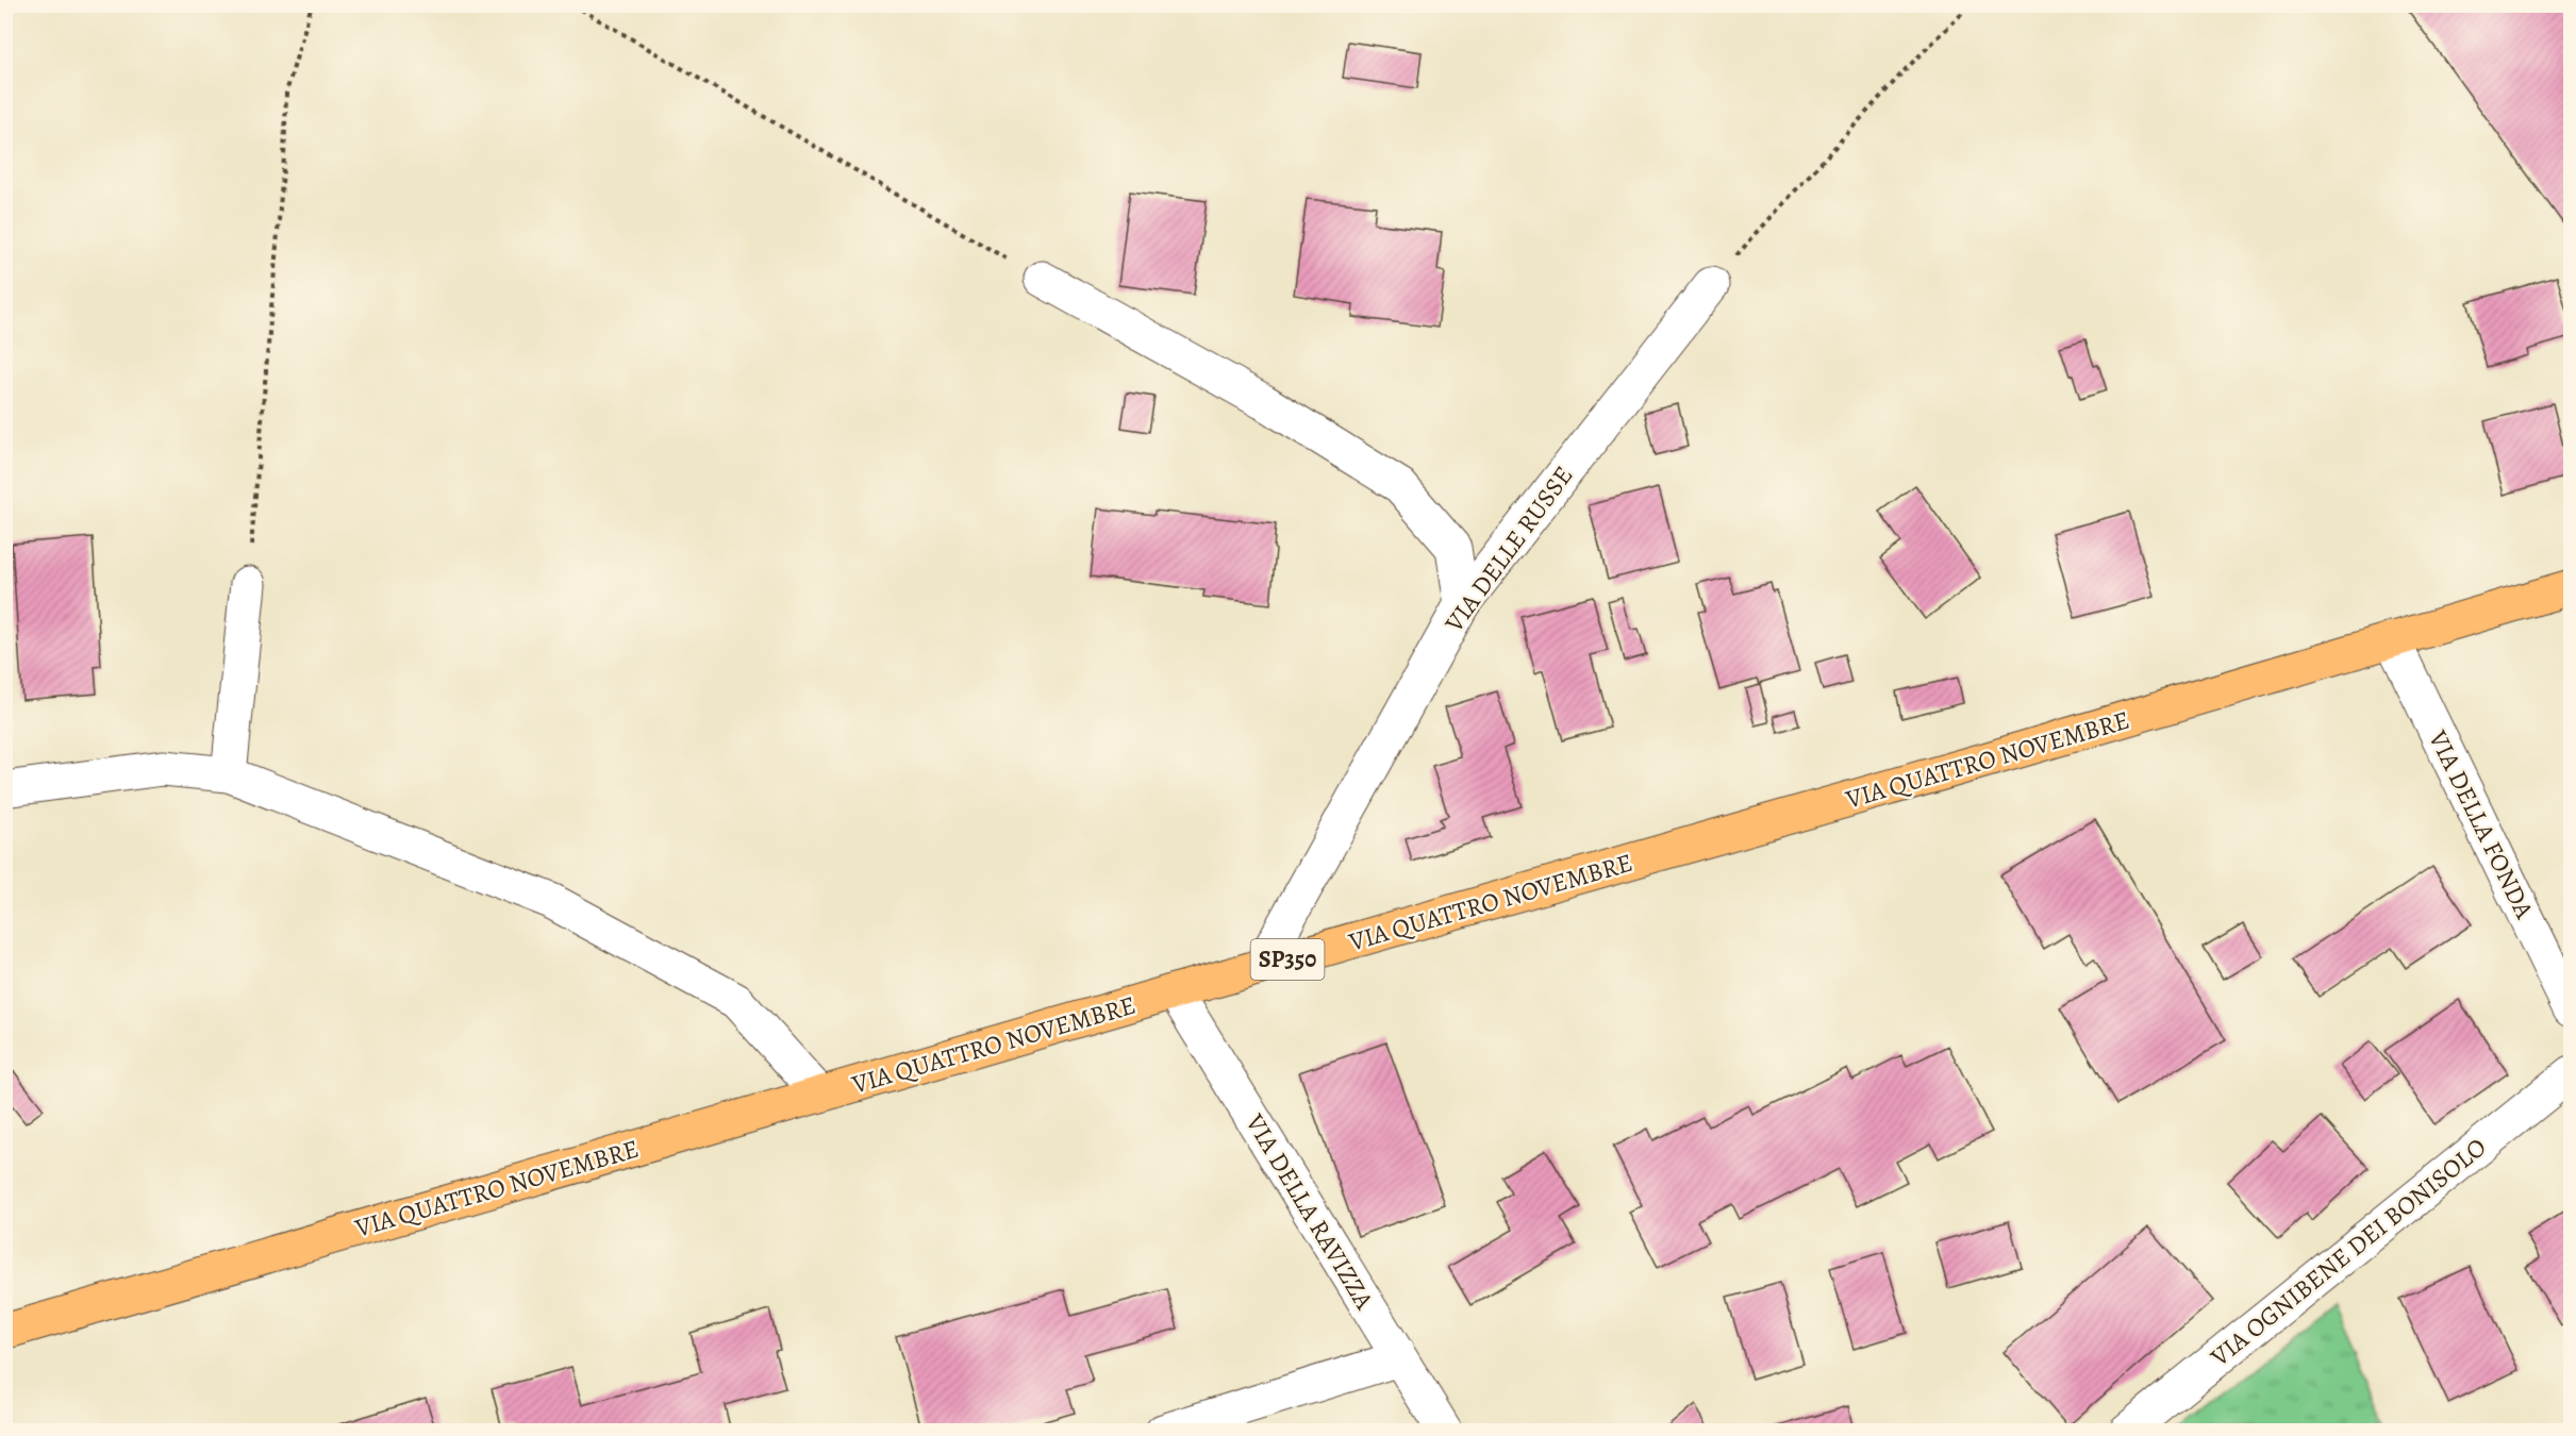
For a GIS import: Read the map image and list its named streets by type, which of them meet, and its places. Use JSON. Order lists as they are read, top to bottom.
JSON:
{
  "streets": {
    "main road": ["VIA QUATTRO NOVEMBRE", "SP350"],
    "street": [
      "VIA DELLE RUSSE",
      "VIA DELLA FONDA",
      "VIA DELLA RAVIZZA",
      "VIA OGNIBENE DEI BONISOLO"
    ]
  },
  "crossings": [
    ["VIA DELLE RUSSE", "VIA QUATTRO NOVEMBRE"],
    ["VIA QUATTRO NOVEMBRE", "VIA DELLA FONDA"],
    ["VIA QUATTRO NOVEMBRE", "VIA DELLA RAVIZZA"]
  ]
}
